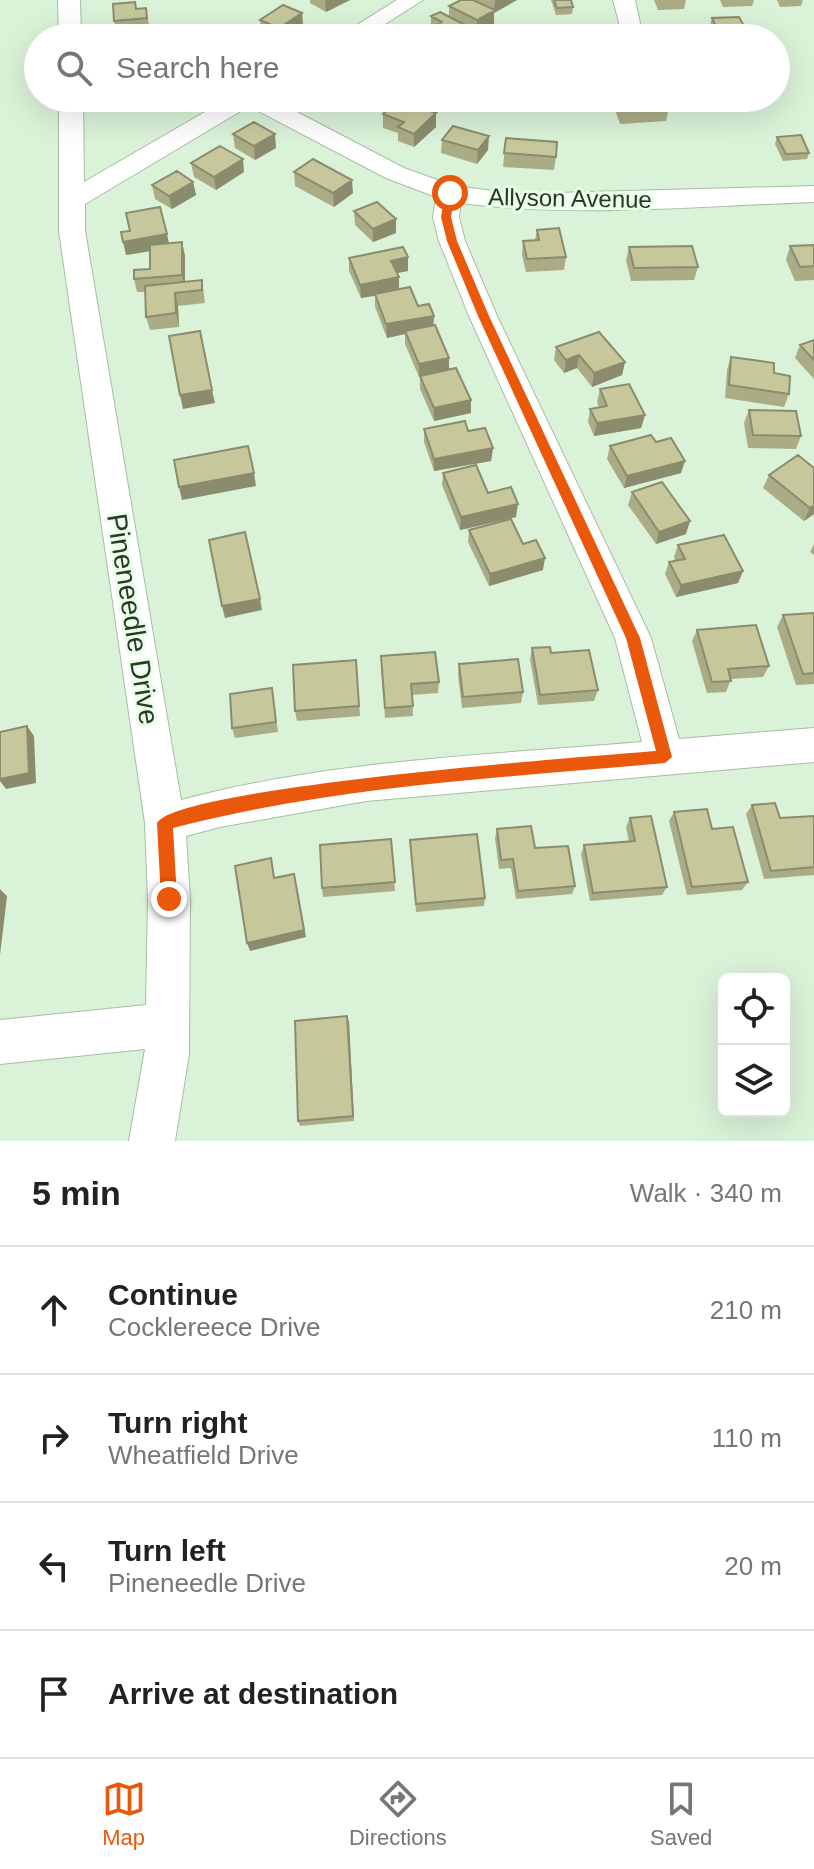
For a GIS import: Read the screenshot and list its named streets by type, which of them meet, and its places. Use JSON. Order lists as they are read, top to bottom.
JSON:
{
  "streets": {
    "street": ["Allyson Avenue", "Pineneedle Drive"]
  },
  "page": {
    "search": "Search here",
    "heading": ["5 min", "Walk · 340 m"],
    "list": [
      ["Continue", "Cocklereece Drive", "210 m"],
      ["Turn right", "Wheatfield Drive", "110 m"],
      ["Turn left", "Pineneedle Drive", "20 m"],
      "Arrive at destination"
    ],
    "nav": ["Map", "Directions", "Saved"]
  }
}
